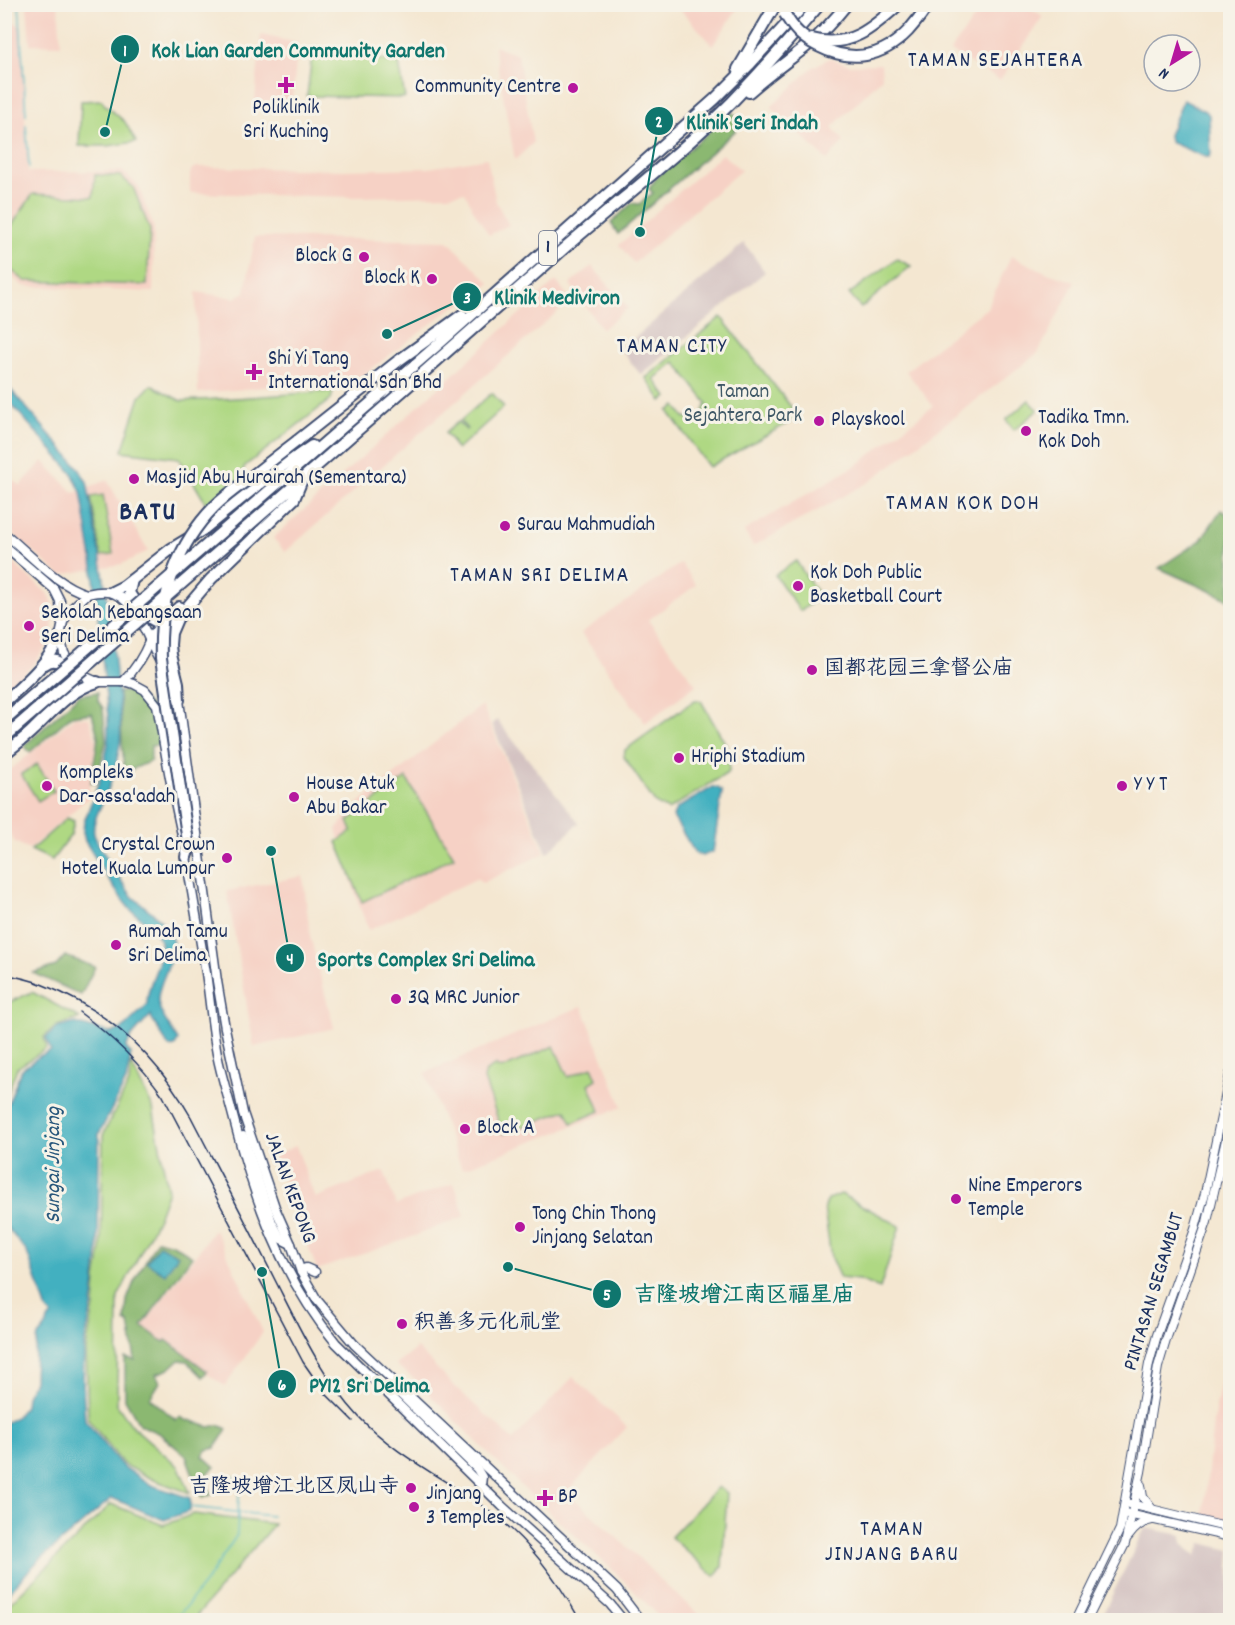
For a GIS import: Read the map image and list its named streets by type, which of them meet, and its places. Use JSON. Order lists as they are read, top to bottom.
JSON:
{
  "streets": {
    "highway": ["1"],
    "main road": ["JALAN KEPONG", "PINTASAN SEGAMBUT"]
  },
  "districts": [
    "TAMAN SEJAHTERA",
    "TAMAN CITY",
    "TAMAN KOK DOH",
    "BATU",
    "TAMAN SRI DELIMA",
    "TAMAN JINJANG BARU"
  ],
  "water": ["Sungai Jinjang"],
  "parks": ["Taman Sejahtera Park"],
  "places": {
    "health": ["Poliklinik Sri Kuching", "Shi Yi Tang International Sdn Bhd", "BP"],
    "other": [
      "Community Centre",
      "Kok Lian Garden Community Garden",
      "Klinik Seri Indah",
      "Block G",
      "Block K",
      "Klinik Mediviron",
      "Playskool",
      "Tadika Tmn. Kok Doh",
      "Masjid Abu Hurairah (Sementara)",
      "Surau Mahmudiah",
      "Kok Doh Public Basketball Court",
      "Sekolah Kebangsaan Seri Delima",
      "国都花园三拿督公庙",
      "Hriphi Stadium",
      "Kompleks Dar-assa'adah",
      "Y Y T",
      "House Atuk Abu Bakar",
      "Sports Complex Sri Delima",
      "Crystal Crown Hotel Kuala Lumpur",
      "Rumah Tamu Sri Delima",
      "3Q MRC Junior",
      "Block A",
      "Nine Emperors Temple",
      "Tong Chin Thong Jinjang Selatan",
      "吉隆坡增江南区福星庙",
      "PY12 Sri Delima",
      "积善多元化礼堂",
      "吉隆坡增江北区凤山寺",
      "Jinjang 3 Temples"
    ]
  },
  "north": "bottom left"
}
